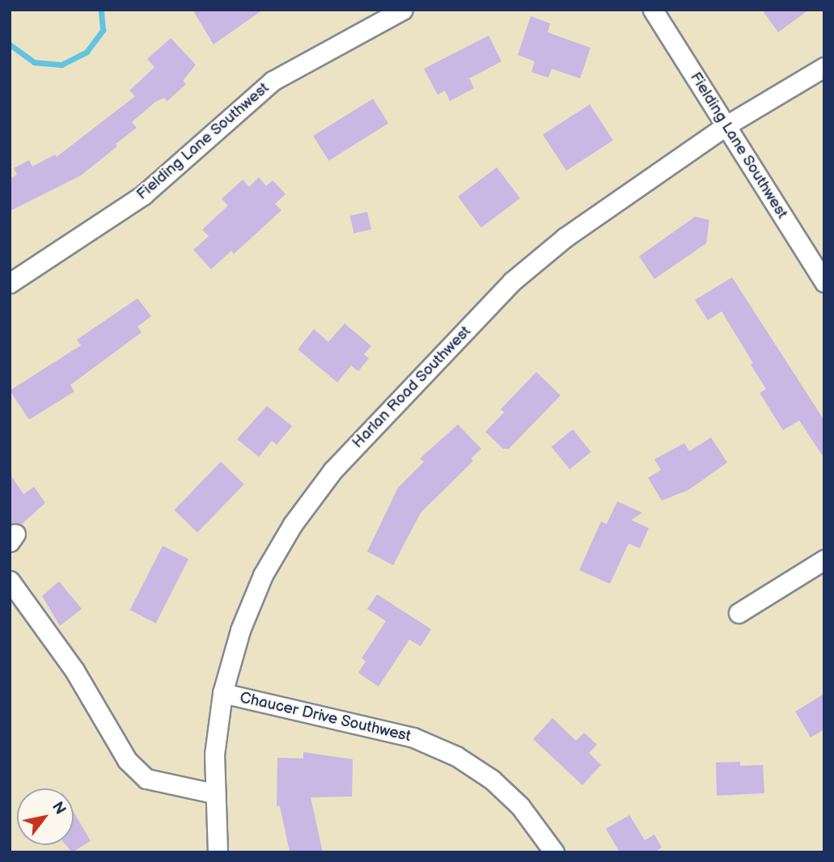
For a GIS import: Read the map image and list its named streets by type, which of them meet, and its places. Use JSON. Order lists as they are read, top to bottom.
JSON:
{
  "streets": {
    "street": ["Fielding Lane Southwest", "Harlan Road Southwest", "Chaucer Drive Southwest"]
  },
  "crossings": [
    ["Fielding Lane Southwest", "Harlan Road Southwest"],
    ["Harlan Road Southwest", "Chaucer Drive Southwest"]
  ],
  "north": "top right"
}
